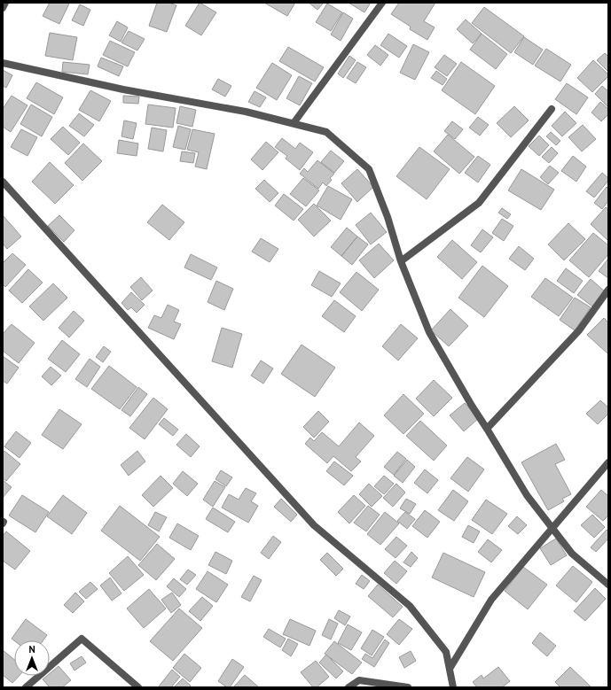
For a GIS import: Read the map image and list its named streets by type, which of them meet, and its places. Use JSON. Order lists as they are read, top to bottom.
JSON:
{
  "north": "top"
}
